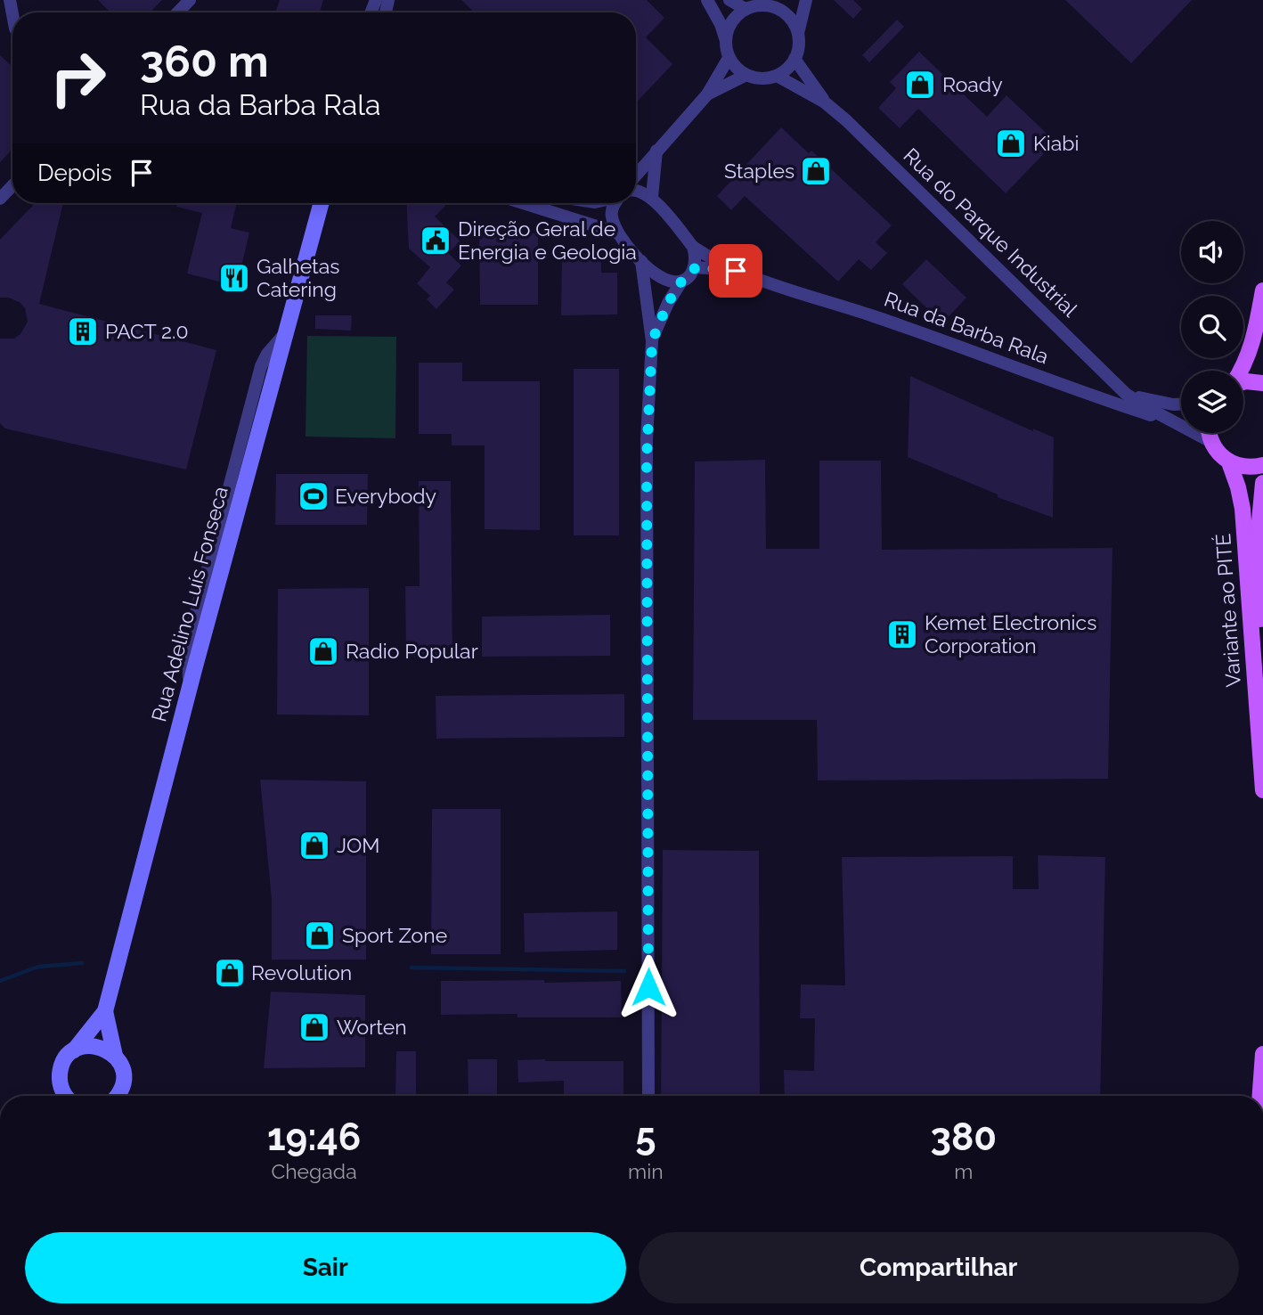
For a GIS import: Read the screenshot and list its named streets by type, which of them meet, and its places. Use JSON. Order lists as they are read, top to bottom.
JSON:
{
  "streets": {
    "main road": ["Variante ao PITÉ"],
    "street": ["Rua do Parque Industrial", "Rua da Barba Rala", "Rua Adelino Luís Fonseca"]
  },
  "crossings": [
    ["Rua do Parque Industrial", "Rua da Barba Rala"]
  ],
  "places": {
    "shop": [
      "Roady",
      "Kiabi",
      "Staples",
      "Radio Popular",
      "JOM",
      "Sport Zone",
      "Revolution",
      "Worten"
    ],
    "public building": ["Direção Geral de Energia e Geologia"],
    "restaurant": ["Galhetas Catering"],
    "building": ["PACT 2.0", "Kemet Electronics Corporation"],
    "sports": ["Everybody"]
  },
  "page": {
    "turn": ["360 m", "Rua da Barba Rala"],
    "then": "Depois",
    "eta": [
      "19:46",
      "Chegada",
      "5",
      "min",
      "380",
      "m"
    ],
    "buttons": ["Sair", "Compartilhar"]
  }
}
